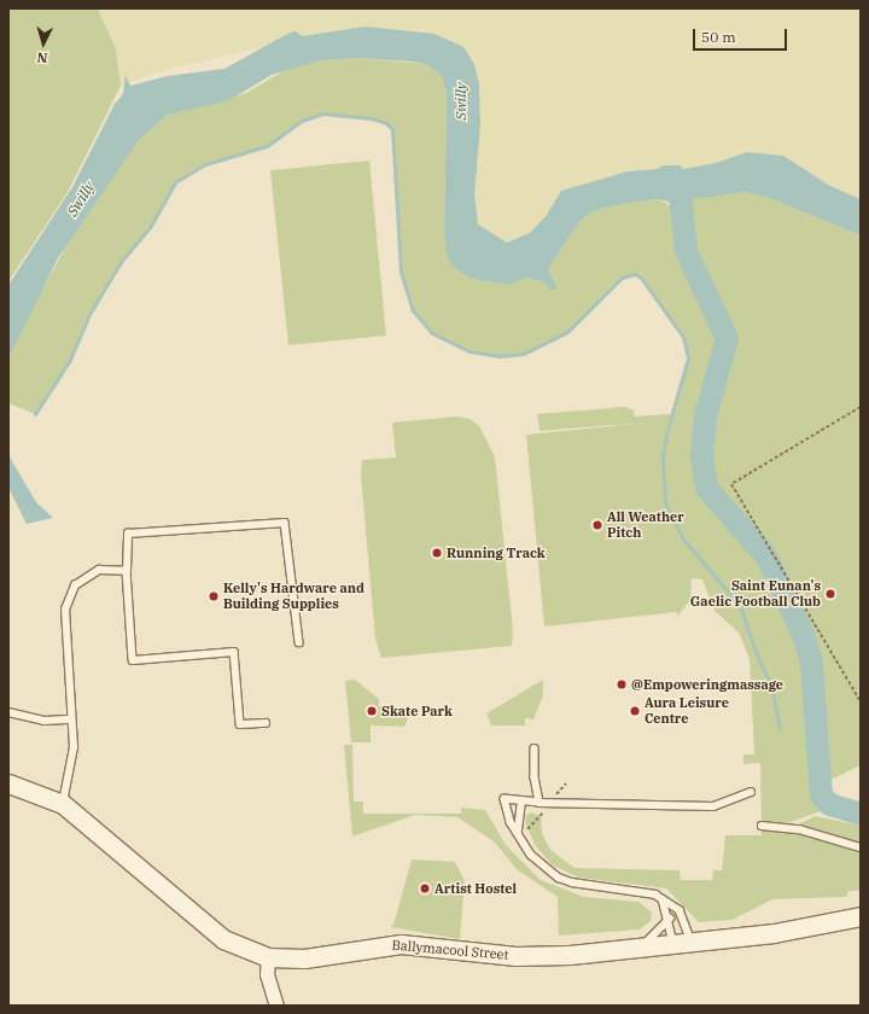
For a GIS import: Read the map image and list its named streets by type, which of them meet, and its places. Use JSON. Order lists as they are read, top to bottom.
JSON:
{
  "streets": {
    "main road": ["Ballymacool Street"]
  },
  "water": ["Swilly"],
  "places": [
    "All Weather Pitch",
    "Running Track",
    "Saint Eunan's Gaelic Football Club",
    "Kelly's Hardware and Building Supplies",
    "@Empoweringmassage",
    "Skate Park",
    "Aura Leisure Centre",
    "Artist Hostel"
  ],
  "scale_bar": "50 m",
  "north": "bottom"
}
